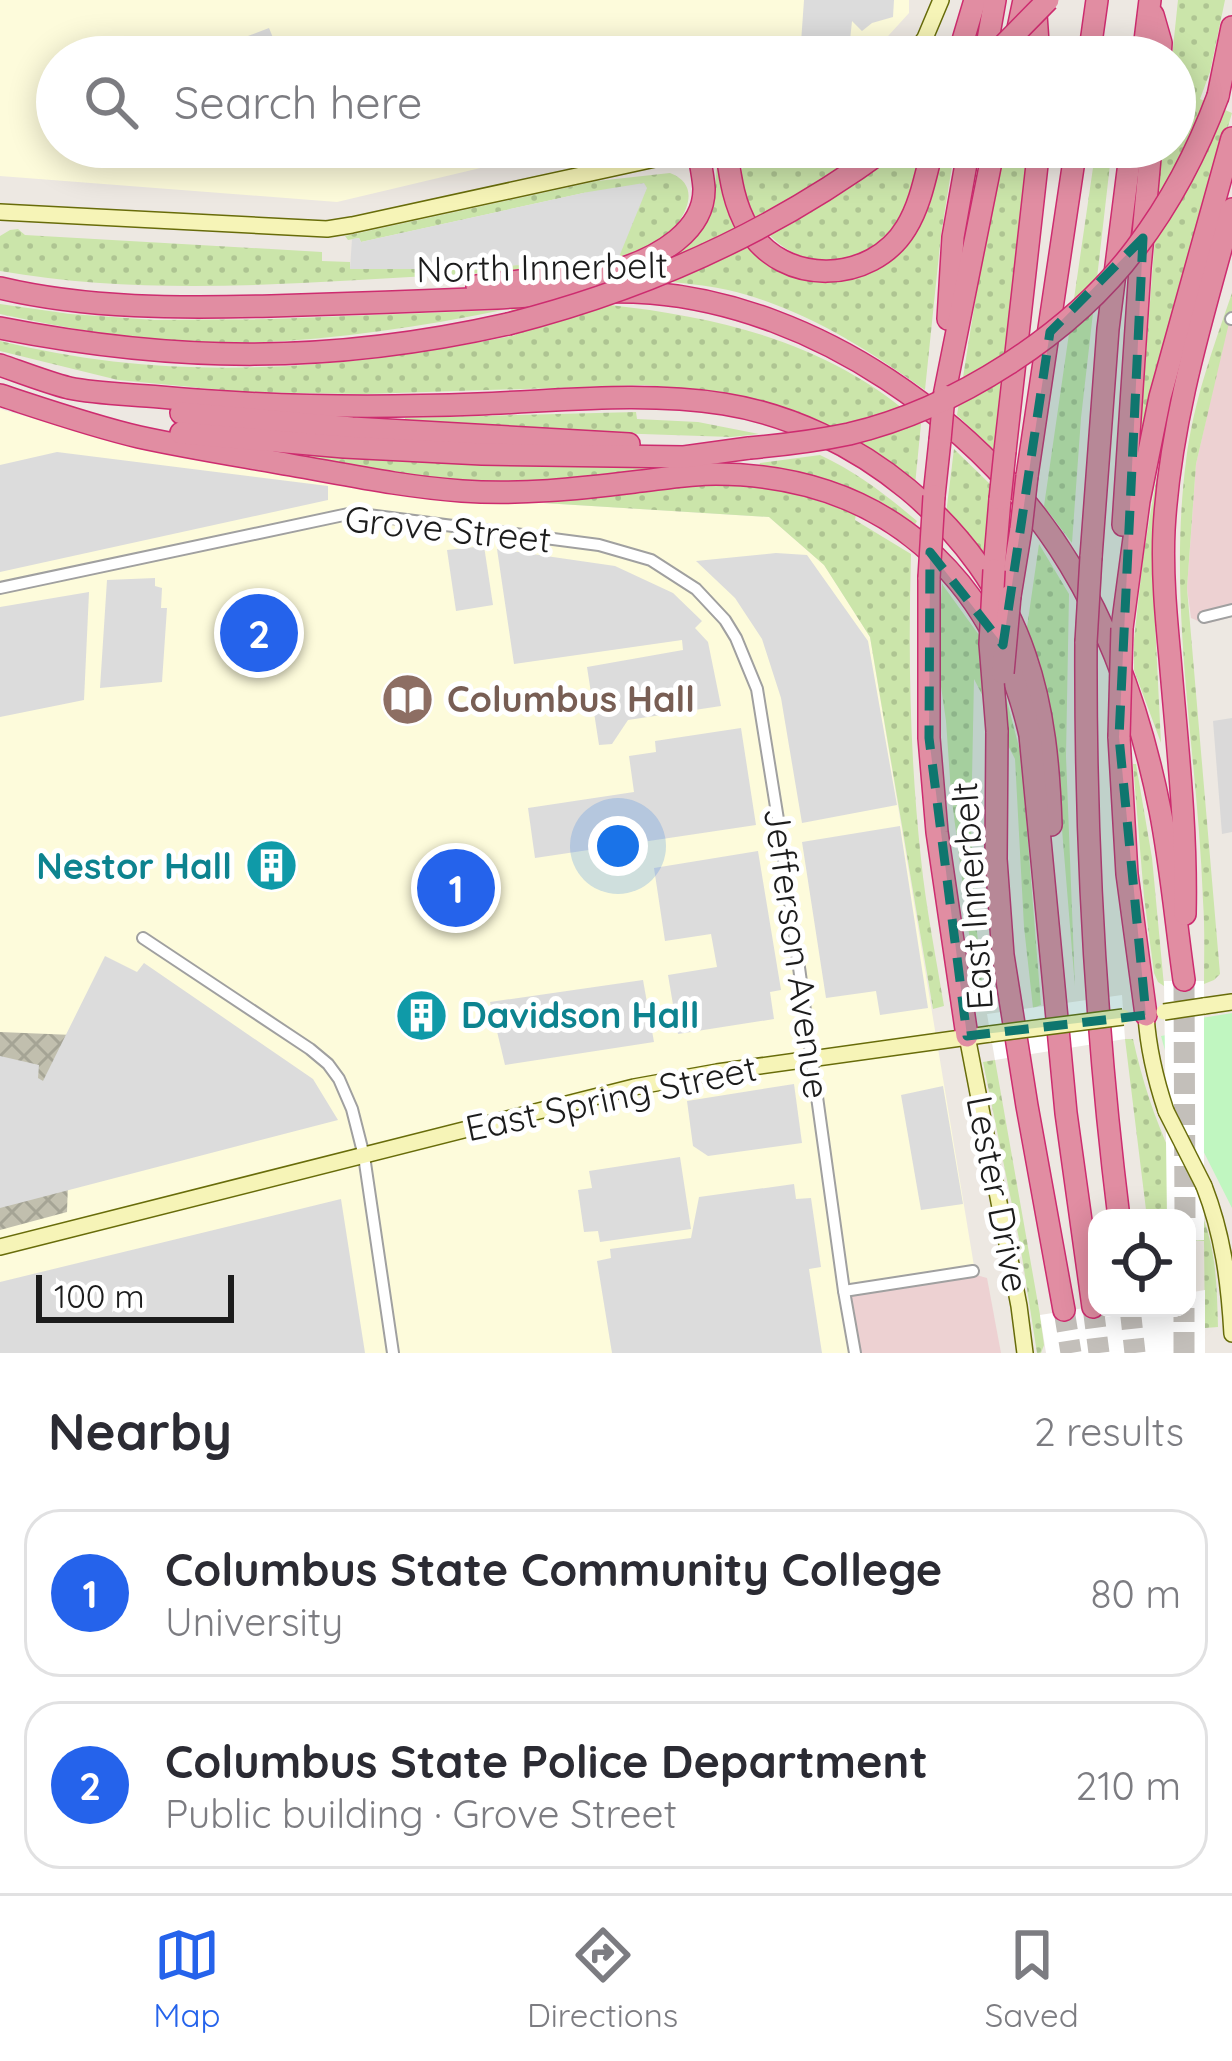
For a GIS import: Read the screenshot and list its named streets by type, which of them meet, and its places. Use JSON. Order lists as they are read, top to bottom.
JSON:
{
  "streets": {
    "highway": ["North Innerbelt", "East Innerbelt"],
    "main road": ["East Spring Street", "Lester Drive"],
    "street": ["Grove Street", "Jefferson Avenue"]
  },
  "crossings": [
    ["Grove Street", "Jefferson Avenue"],
    ["Jefferson Avenue", "East Spring Street"],
    ["East Spring Street", "Lester Drive"]
  ],
  "places": {
    "library": ["Columbus Hall"],
    "building": ["Nestor Hall", "Davidson Hall"]
  },
  "scale_bar": "100 m",
  "page": {
    "search": "Search here",
    "pins": ["2", "1"],
    "scale": "100 m",
    "heading": ["Nearby", "2 results"],
    "list": [
      {
        "mark": "1",
        "name": "Columbus State Community College",
        "note": "University",
        "value": "80 m"
      },
      {
        "mark": "2",
        "name": "Columbus State Police Department",
        "note": "Public building · Grove Street",
        "value": "210 m"
      }
    ],
    "nav": ["Map", "Directions", "Saved"]
  }
}
